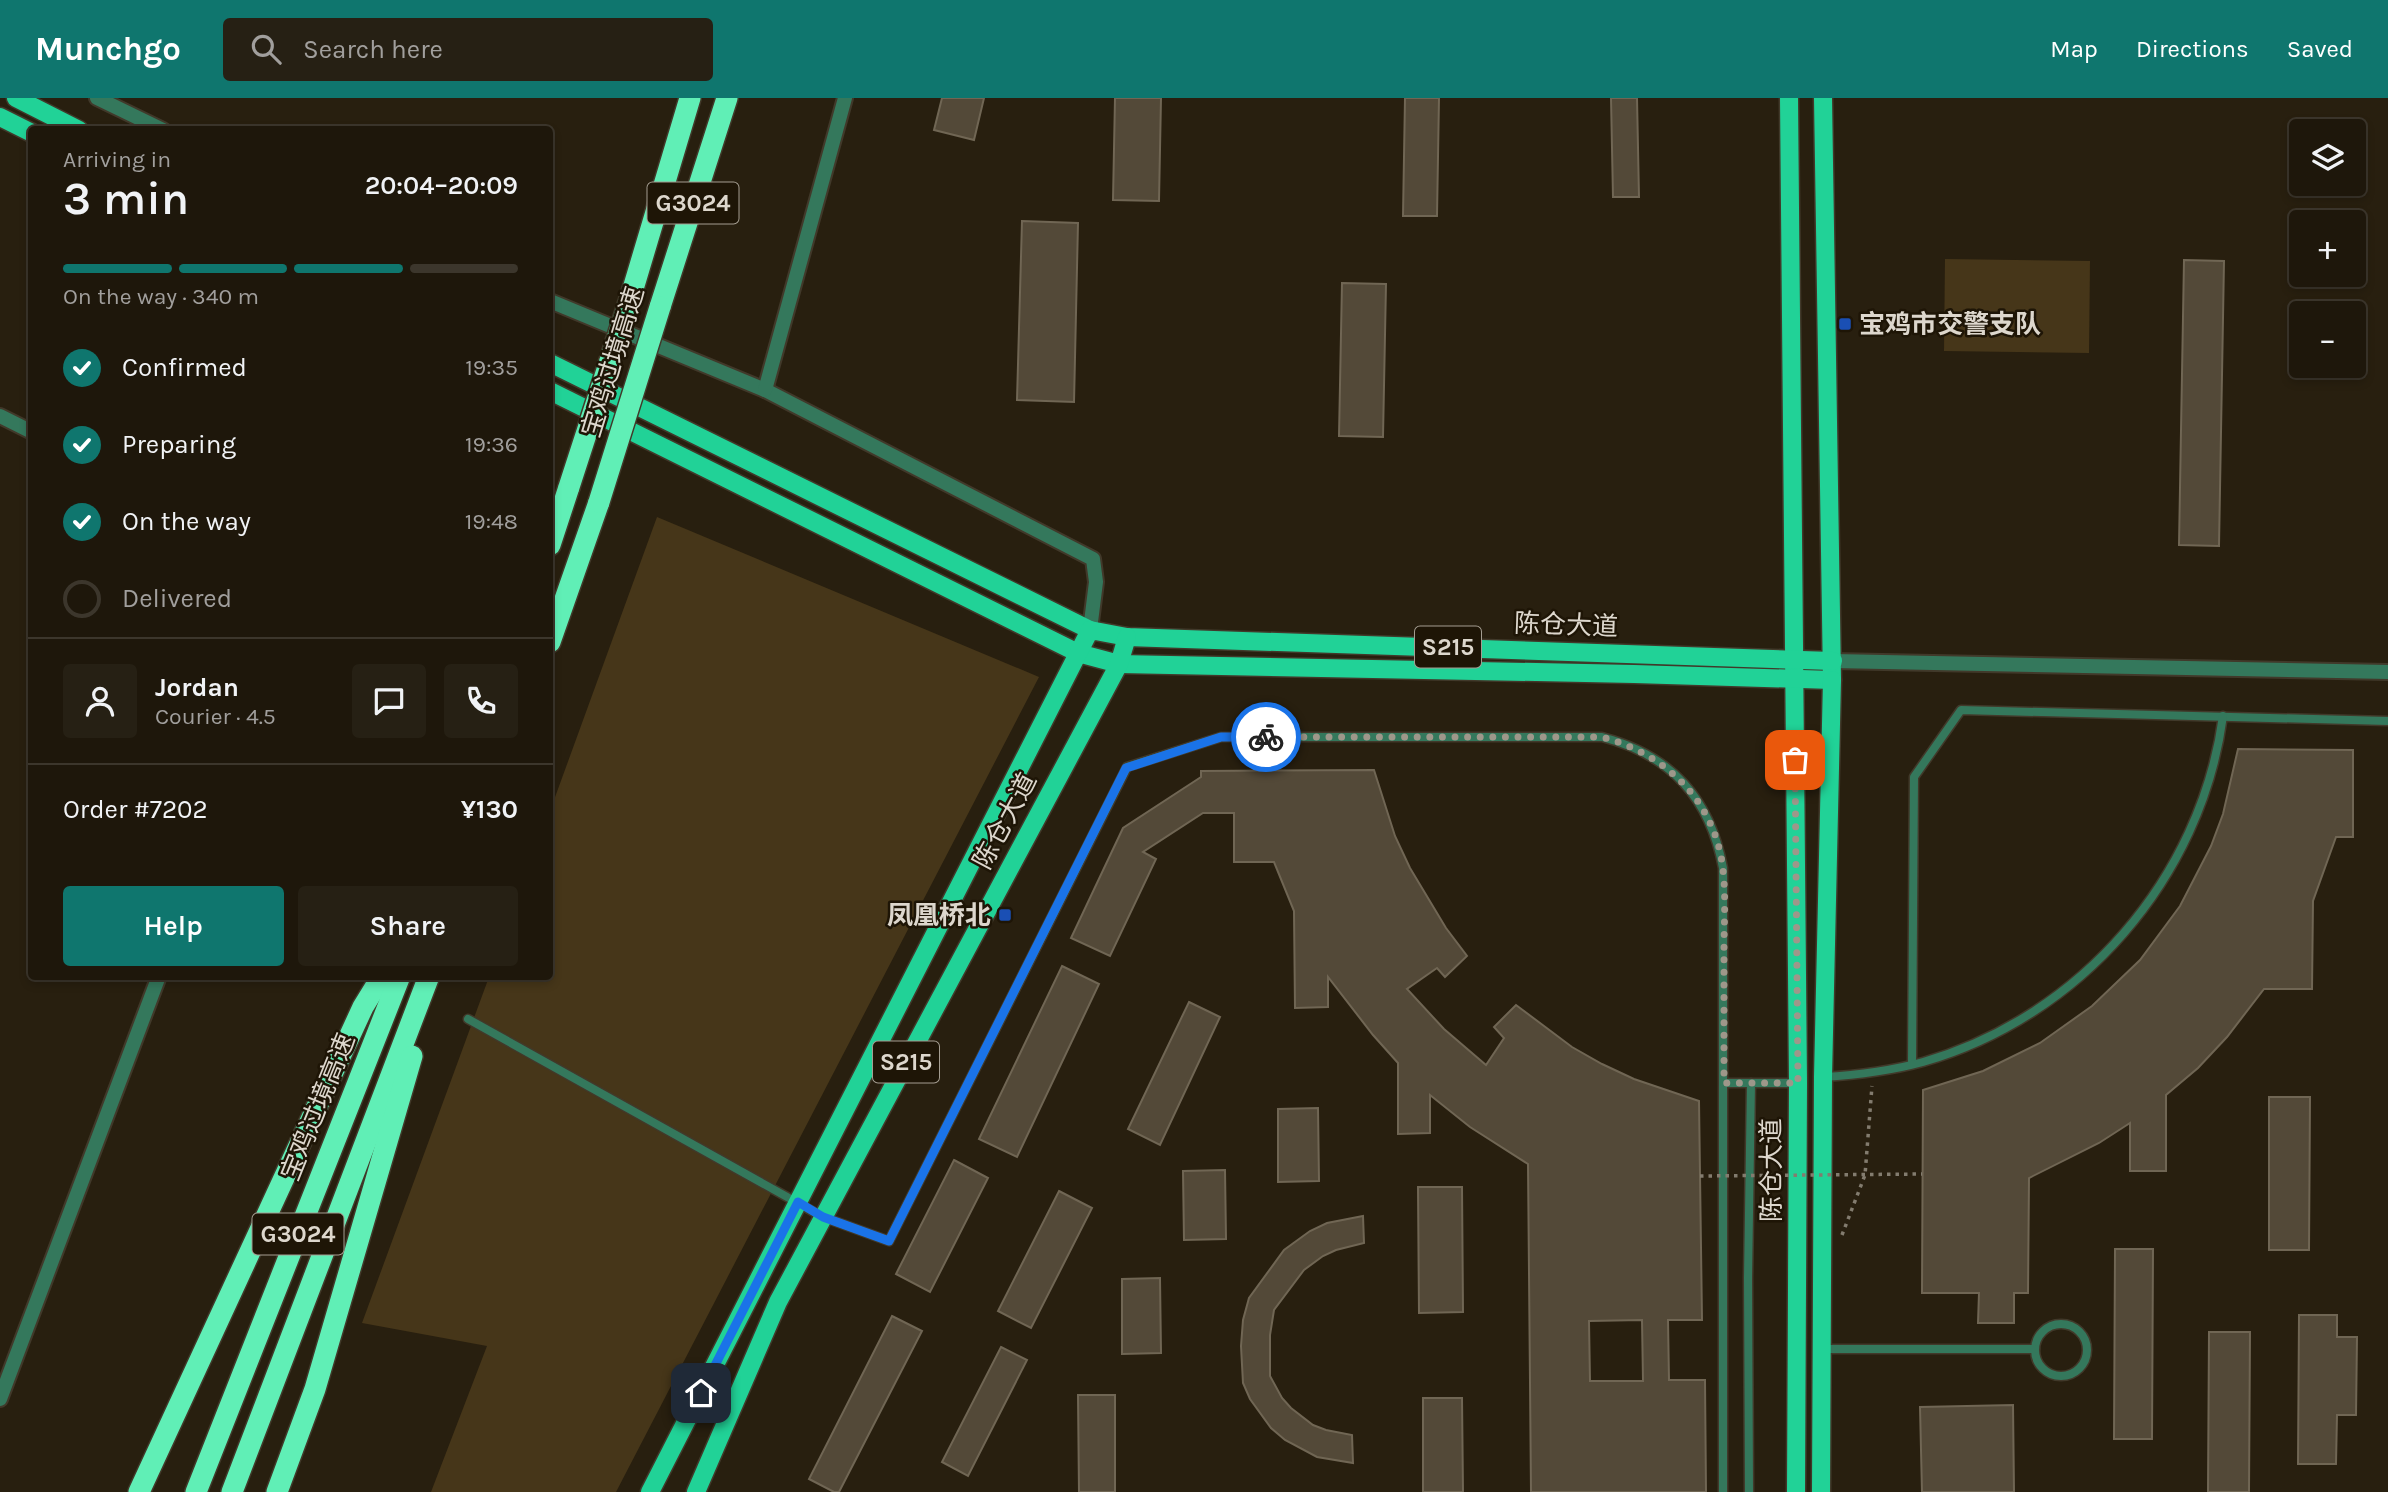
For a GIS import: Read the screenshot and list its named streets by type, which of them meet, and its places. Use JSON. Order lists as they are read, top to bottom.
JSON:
{
  "streets": {
    "highway": ["G3024", "宝鸡过境高速"],
    "main road": ["陈仓大道", "S215"]
  },
  "places": {
    "transit": ["宝鸡市交警支队", "凤凰桥北"]
  },
  "page": {
    "header": "Munchgo",
    "search": "Search here",
    "nav": ["Map", "Directions", "Saved"],
    "map_buttons": ["+", "−"],
    "heading": ["3 min", "Arriving in", "20:04–20:09"],
    "panel": [
      "Jordan",
      "Courier · 4.5",
      "Order #7202",
      "¥130"
    ],
    "bar": "On the way · 340 m",
    "list": [
      ["Confirmed", "19:35"],
      ["Preparing", "19:36"],
      ["On the way", "19:48"],
      "Delivered"
    ],
    "buttons": ["Help", "Share"]
  }
}
